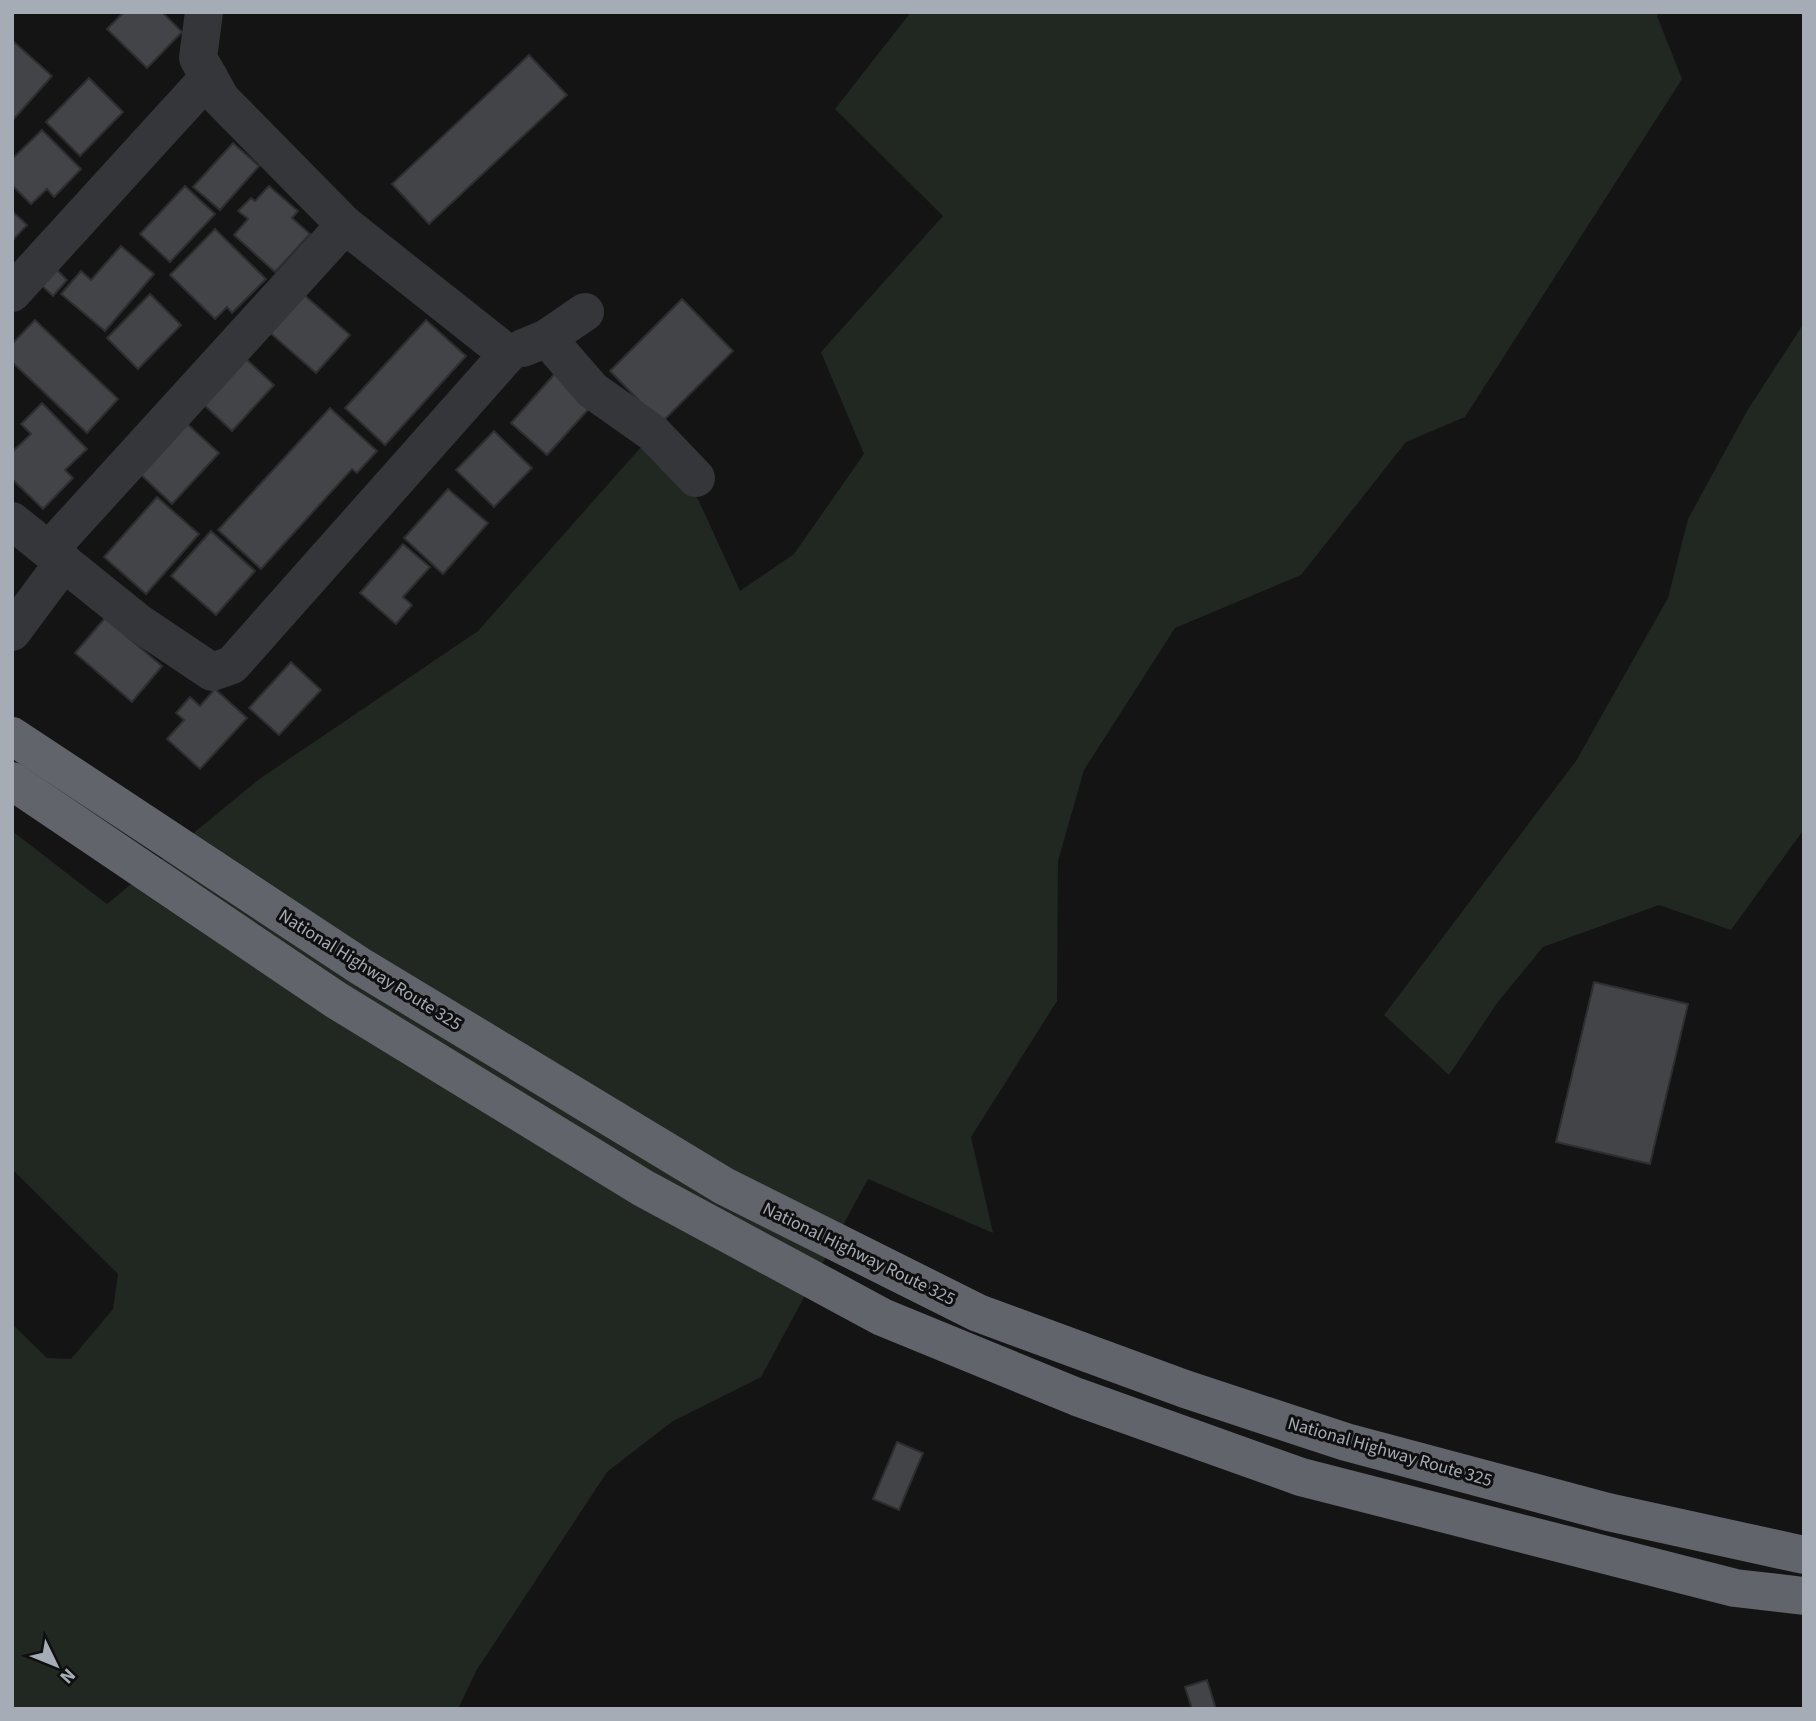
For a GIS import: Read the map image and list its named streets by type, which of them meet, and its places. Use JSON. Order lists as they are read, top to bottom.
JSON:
{
  "streets": {
    "highway": ["National Highway Route 325"]
  },
  "north": "bottom right"
}
